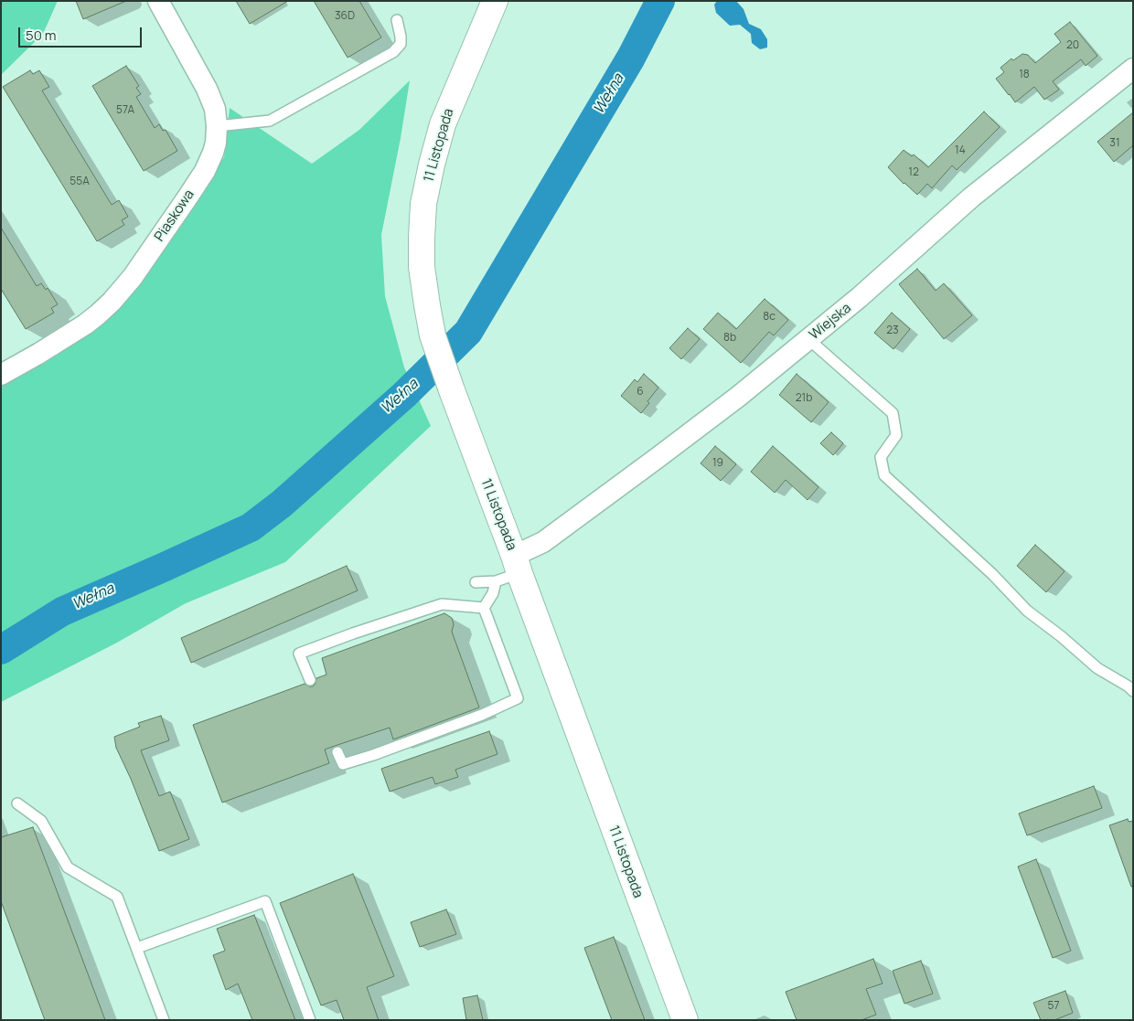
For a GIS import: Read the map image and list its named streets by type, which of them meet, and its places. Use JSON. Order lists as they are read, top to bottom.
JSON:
{
  "streets": {
    "main road": ["11 Listopada"],
    "street": ["Piaskowa", "Wiejska"]
  },
  "crossings": [
    ["11 Listopada", "Wiejska"]
  ],
  "water": ["Wełna"],
  "house_numbers": [
    "36D",
    "20",
    "18",
    "57A",
    "31",
    "14",
    "12",
    "55A",
    "8c",
    "23",
    "8b",
    "6",
    "21b",
    "19",
    "57"
  ],
  "scale_bar": "50 m"
}
